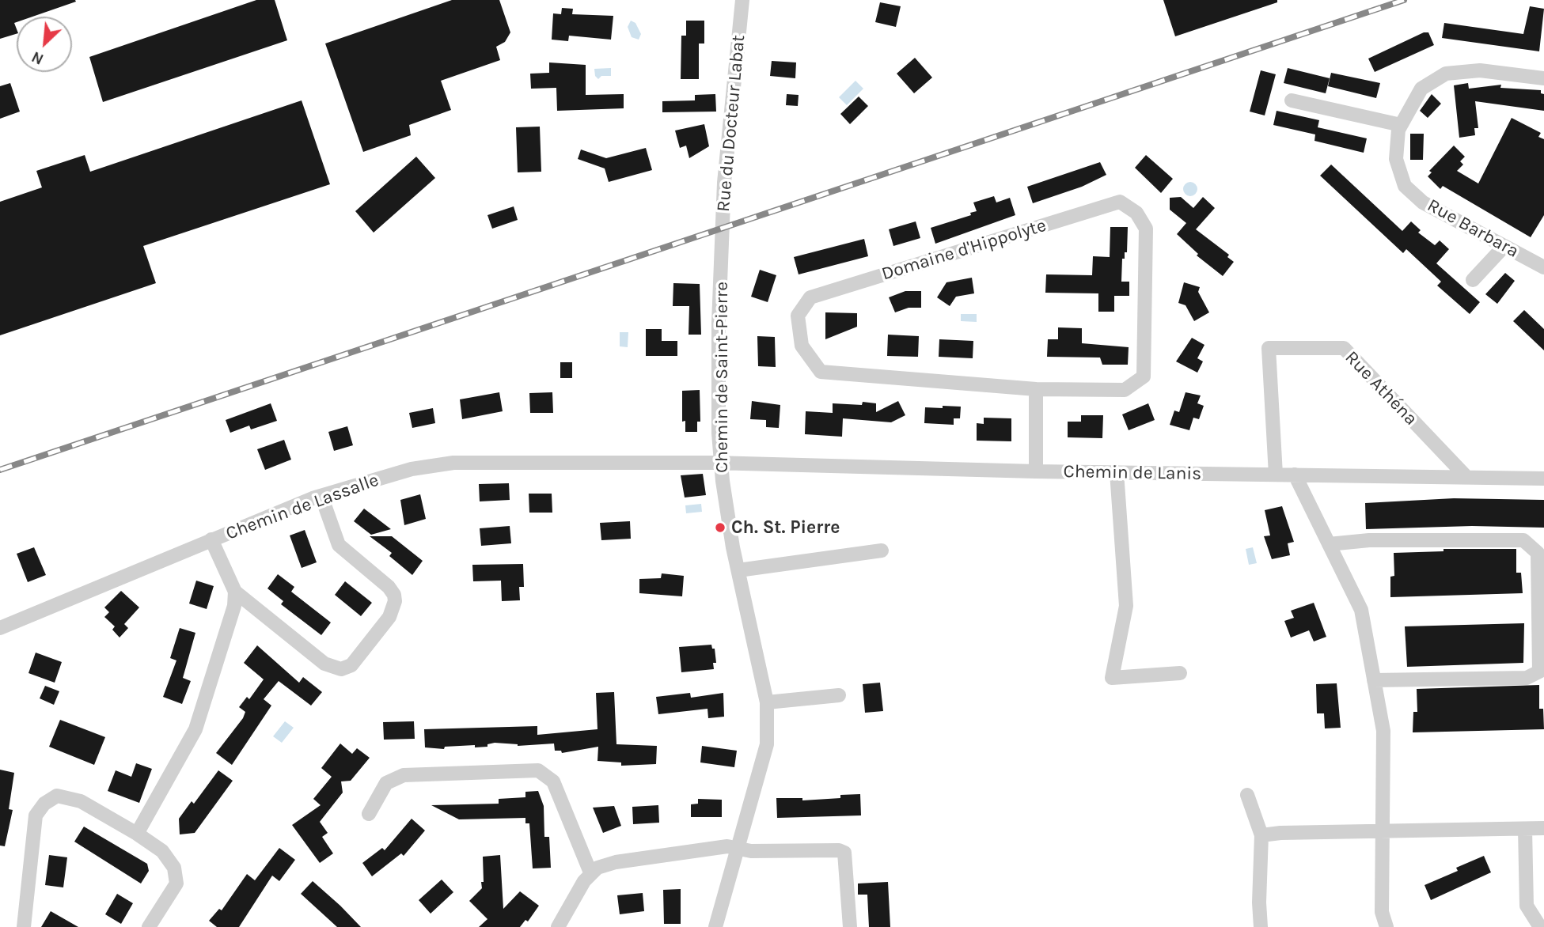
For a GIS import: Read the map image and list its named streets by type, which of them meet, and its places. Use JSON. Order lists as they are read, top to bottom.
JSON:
{
  "streets": {
    "street": [
      "Rue du Docteur Labat",
      "Rue Barbara",
      "Domaine d'Hippolyte",
      "Chemin de Saint-Pierre",
      "Rue Athéna",
      "Chemin de Lanis",
      "Chemin de Lassalle"
    ]
  },
  "crossings": [
    ["Rue du Docteur Labat", "Chemin de Saint-Pierre"],
    ["Chemin de Saint-Pierre", "Chemin de Lanis"],
    ["Chemin de Saint-Pierre", "Chemin de Lassalle"],
    ["Rue Athéna", "Chemin de Lanis"],
    ["Chemin de Lanis", "Chemin de Lassalle"]
  ],
  "places": ["Ch. St. Pierre"],
  "north": "bottom left"
}
